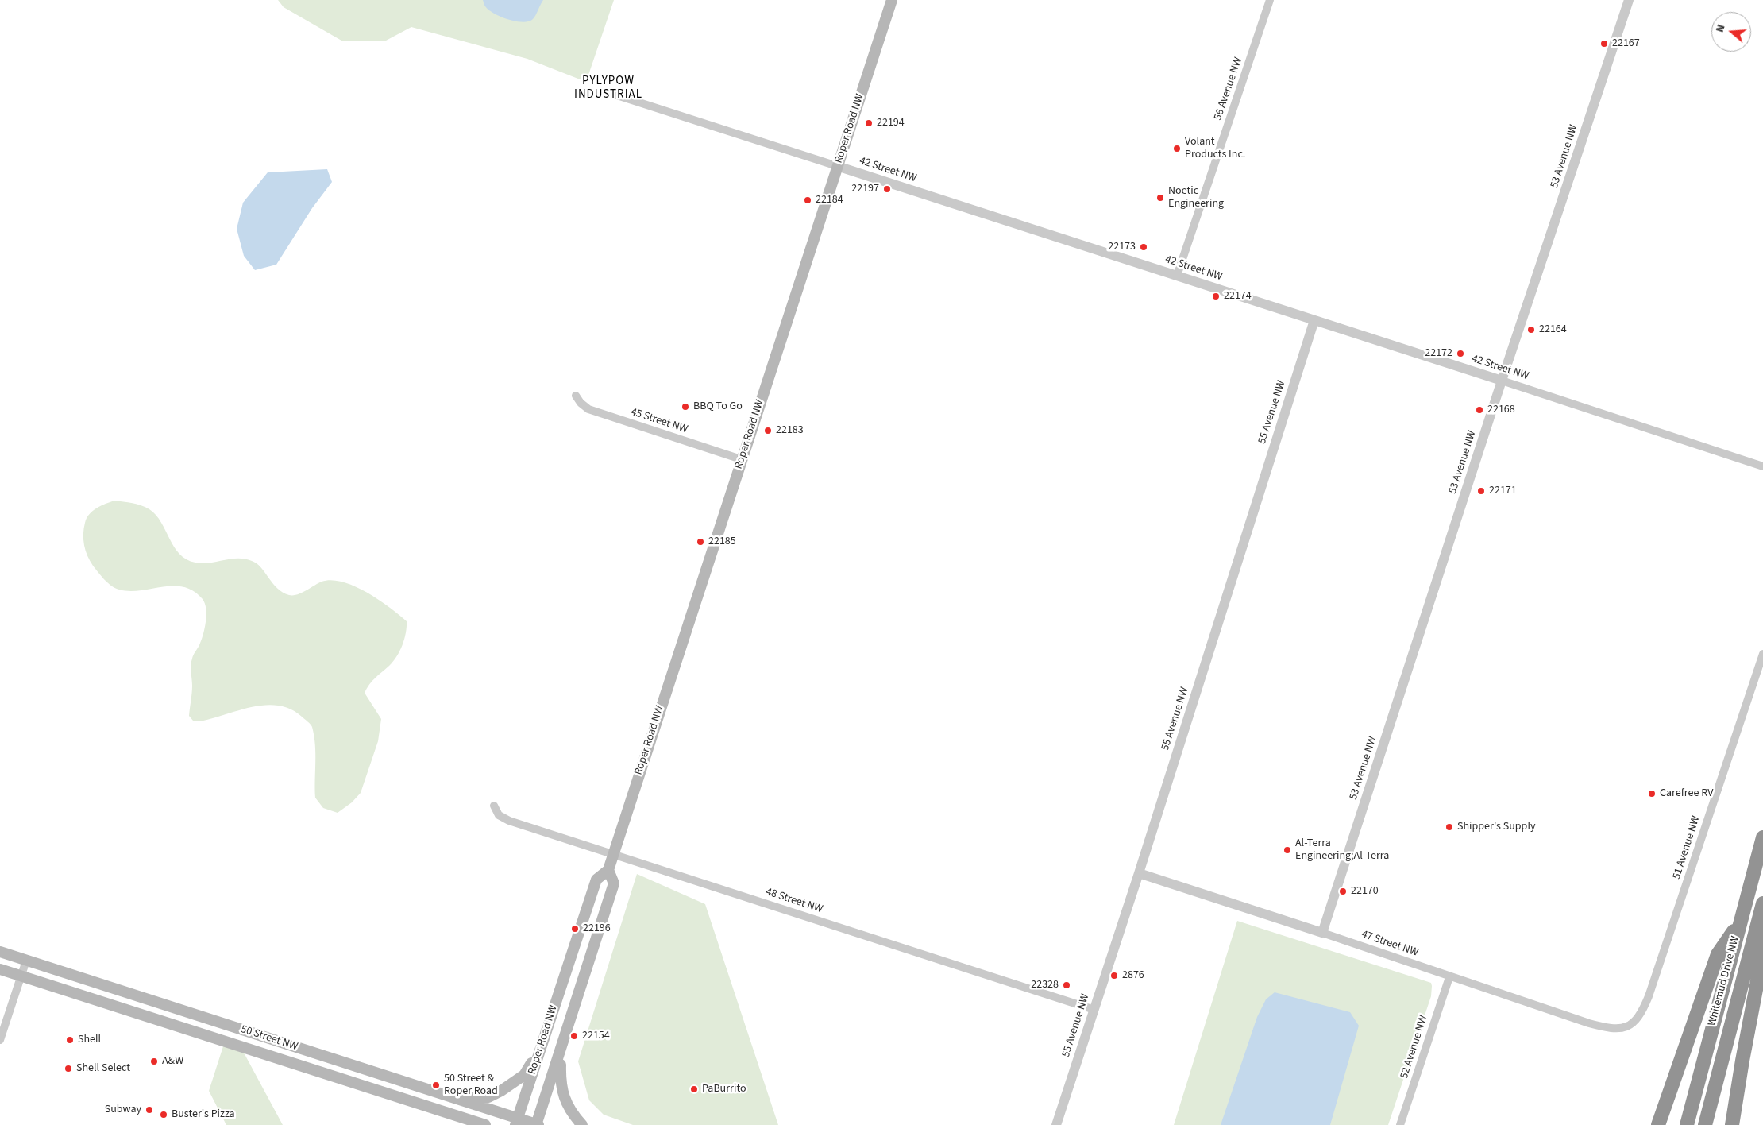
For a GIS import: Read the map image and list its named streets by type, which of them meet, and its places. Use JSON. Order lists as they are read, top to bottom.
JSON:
{
  "streets": {
    "highway": ["Whitemud Drive NW"],
    "main road": ["Roper Road NW", "50 Street NW"],
    "street": [
      "56 Avenue NW",
      "53 Avenue NW",
      "42 Street NW",
      "55 Avenue NW",
      "45 Street NW",
      "51 Avenue NW",
      "48 Street NW",
      "47 Street NW",
      "52 Avenue NW"
    ]
  },
  "crossings": [
    ["56 Avenue NW", "42 Street NW"],
    ["Roper Road NW", "42 Street NW"],
    ["Roper Road NW", "45 Street NW"],
    ["Roper Road NW", "48 Street NW"],
    ["Roper Road NW", "50 Street NW"],
    ["53 Avenue NW", "42 Street NW"],
    ["53 Avenue NW", "47 Street NW"],
    ["42 Street NW", "55 Avenue NW"],
    ["55 Avenue NW", "48 Street NW"],
    ["55 Avenue NW", "47 Street NW"],
    ["51 Avenue NW", "47 Street NW"],
    ["47 Street NW", "52 Avenue NW"]
  ],
  "districts": ["PYLYPOW INDUSTRIAL"],
  "places": [
    "22167",
    "22194",
    "Volant Products Inc.",
    "22197",
    "Noetic Engineering",
    "22184",
    "22173",
    "22174",
    "22164",
    "22172",
    "BBQ To Go",
    "22168",
    "22183",
    "22171",
    "22185",
    "Carefree RV",
    "Shipper's Supply",
    "Al-Terra Engineering;Al-Terra",
    "22170",
    "22196",
    "2876",
    "22328",
    "22154",
    "Shell",
    "A&W",
    "Shell Select",
    "50 Street & Roper Road",
    "PaBurrito",
    "Subway",
    "Buster's Pizza"
  ],
  "north": "left"
}
